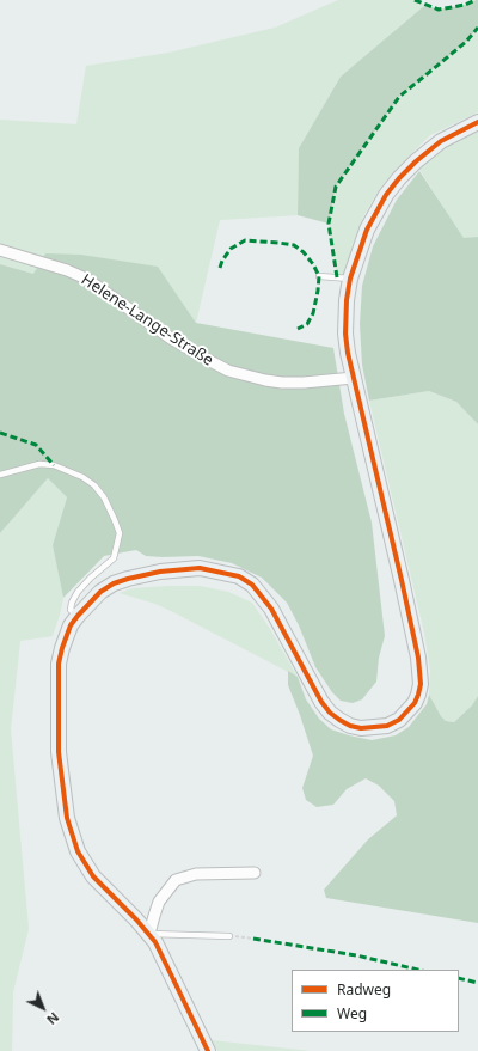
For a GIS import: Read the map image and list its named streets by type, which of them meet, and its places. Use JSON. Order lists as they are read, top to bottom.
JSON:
{
  "streets": {
    "street": ["Helene-Lange-Straße"]
  },
  "legend": ["Radweg", "Weg"],
  "north": "bottom right"
}
